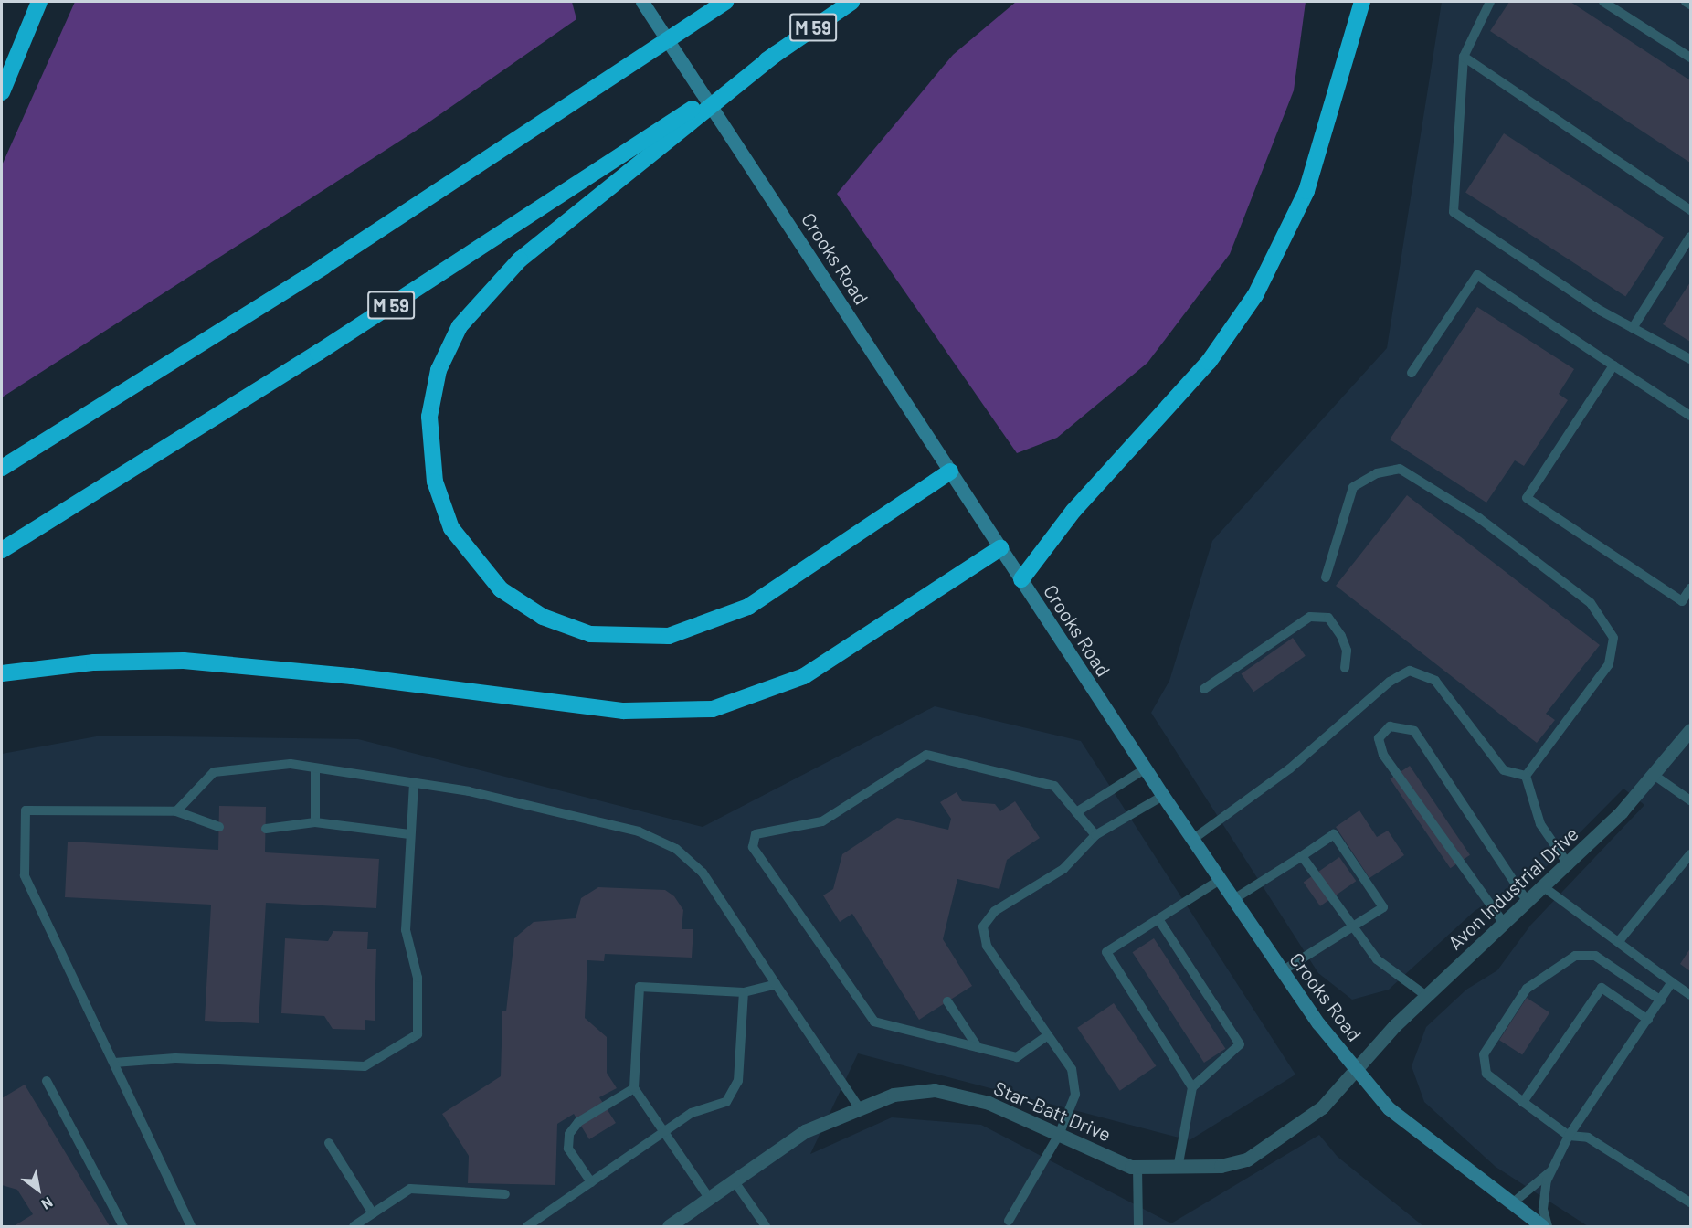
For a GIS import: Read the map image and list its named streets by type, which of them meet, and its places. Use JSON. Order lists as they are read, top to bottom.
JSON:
{
  "streets": {
    "highway": ["M 59"],
    "main road": ["Crooks Road"],
    "street": ["Avon Industrial Drive", "Star-Batt Drive"]
  },
  "crossings": [
    ["Crooks Road", "Avon Industrial Drive"],
    ["Crooks Road", "Star-Batt Drive"],
    ["Avon Industrial Drive", "Star-Batt Drive"]
  ],
  "north": "bottom right"
}
